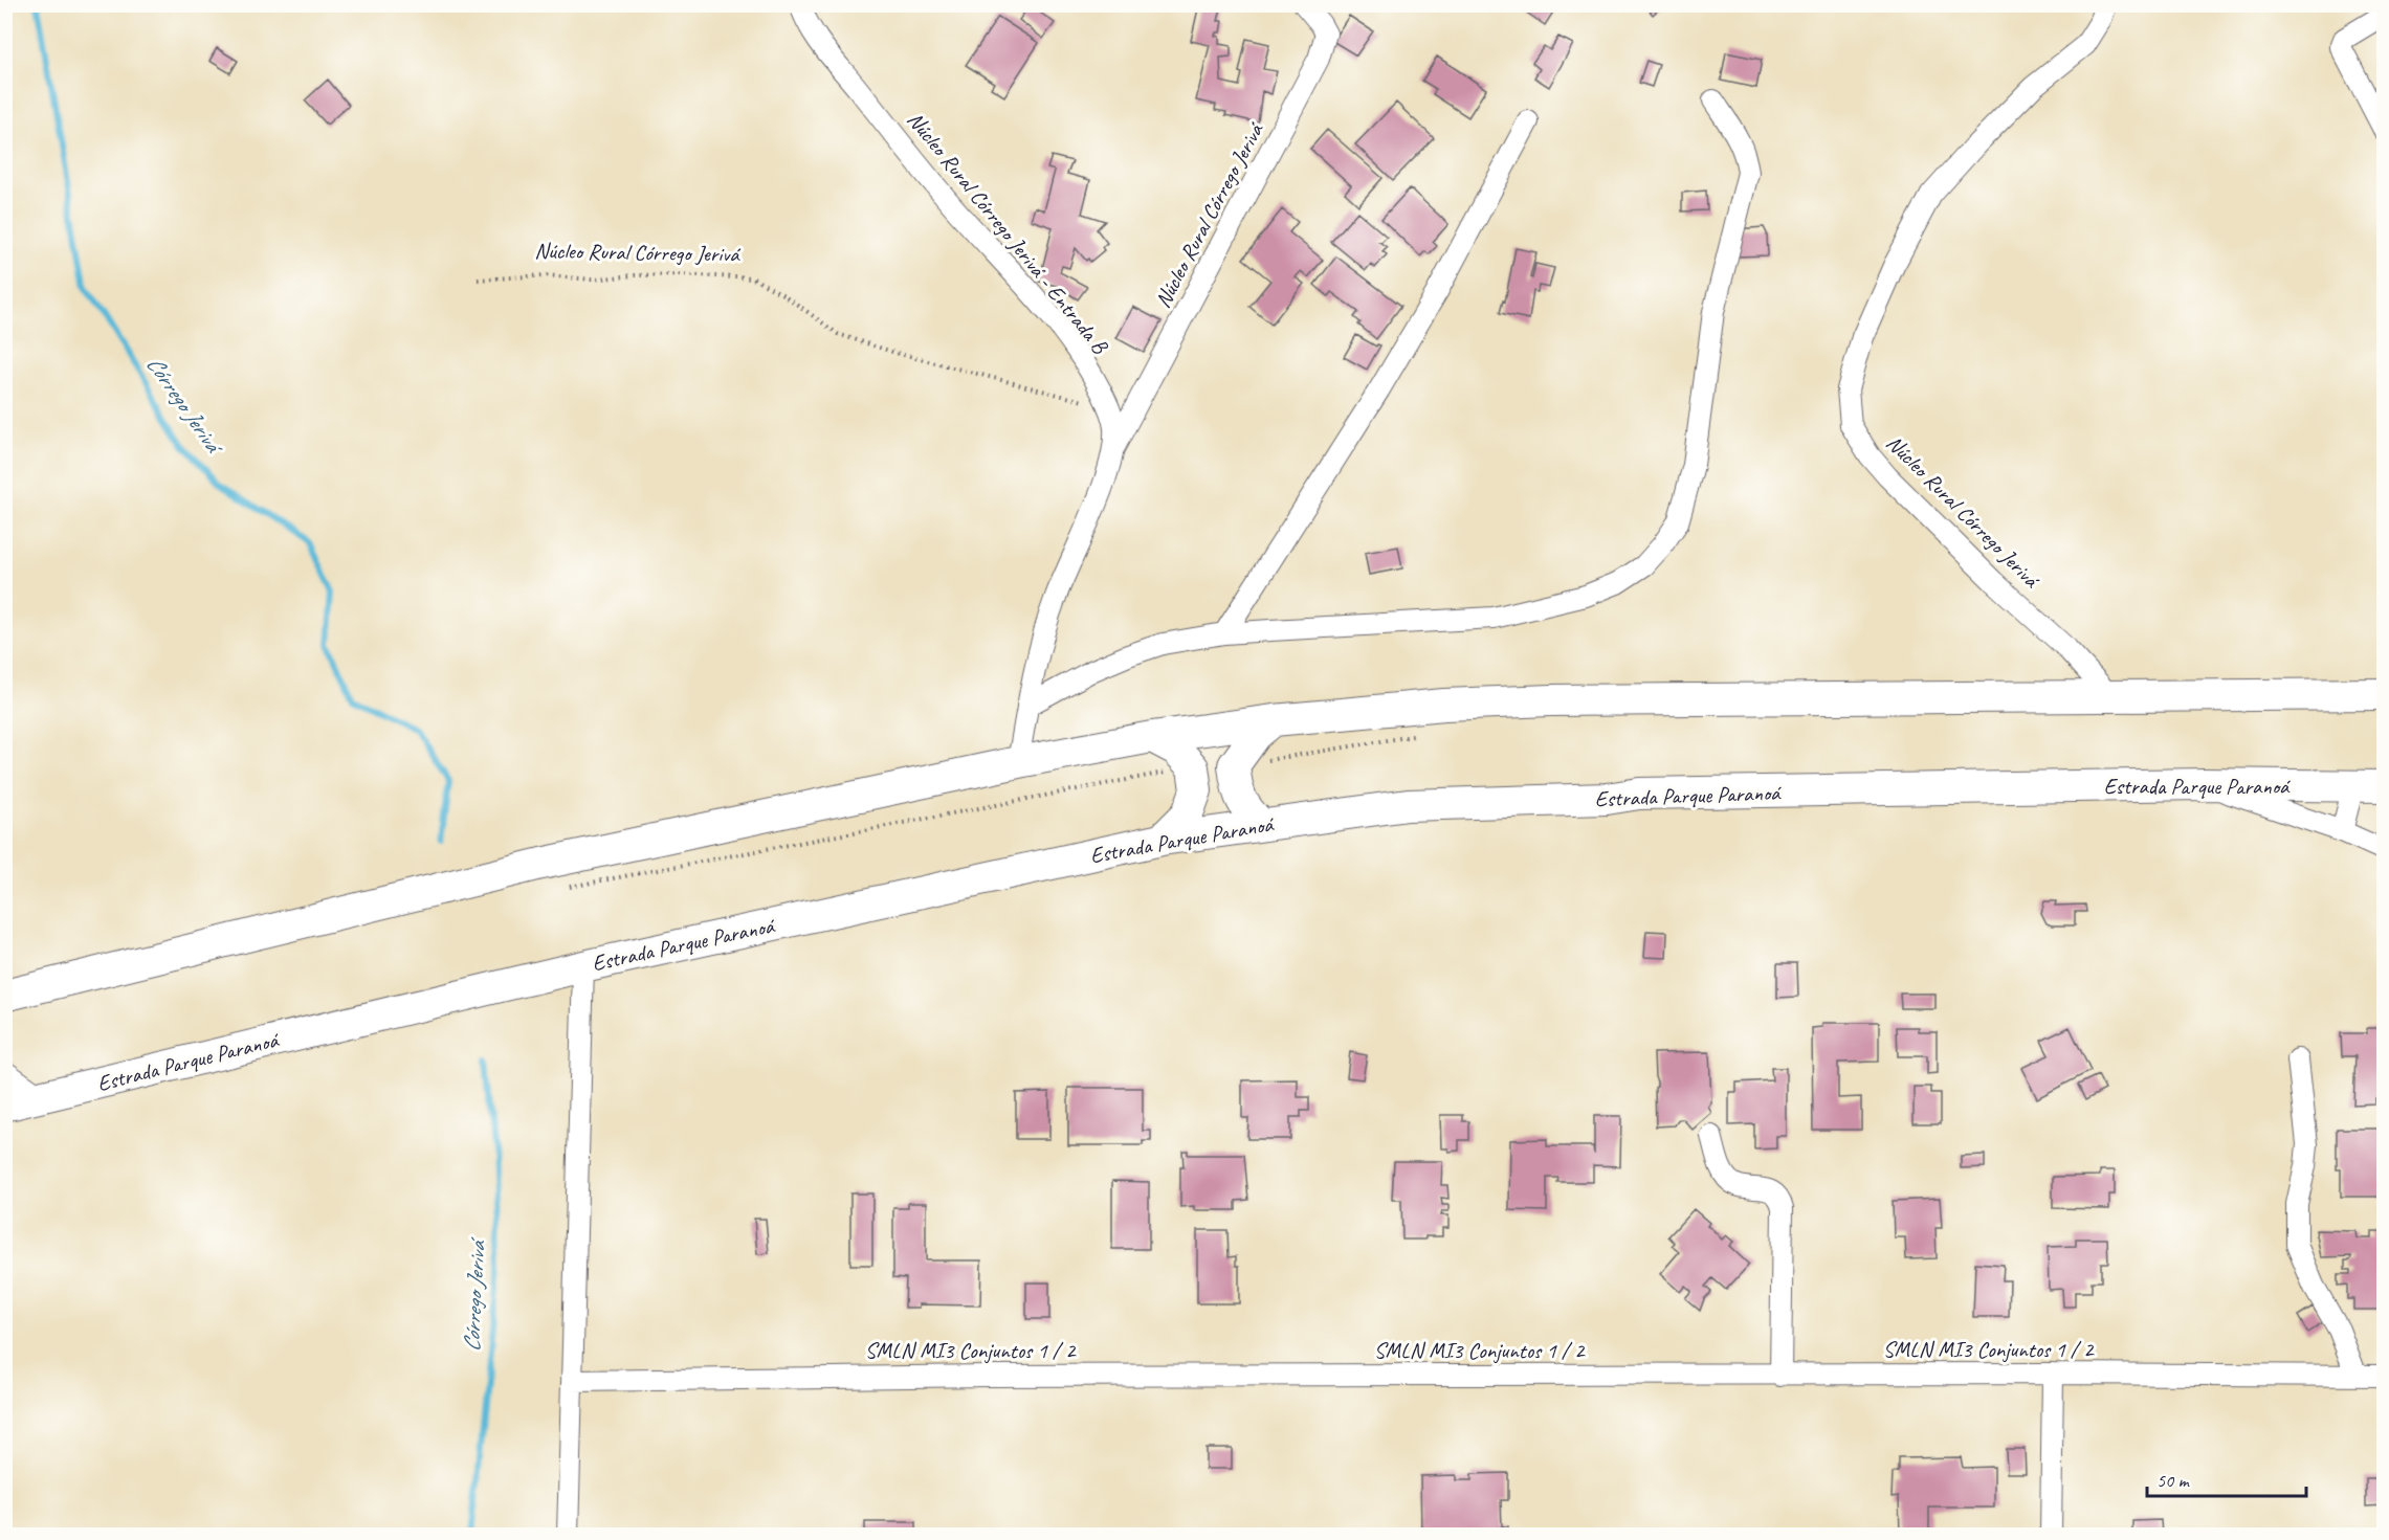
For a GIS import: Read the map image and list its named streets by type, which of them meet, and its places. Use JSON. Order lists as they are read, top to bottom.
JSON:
{
  "streets": {
    "main road": ["Estrada Parque Paranoá"],
    "street": ["Núcleo Rural Córrego Jerivá", "Núcleo Rural Córrego Jerivá - Entrada B", "SMLN MI3 Conjuntos 1 / 2"]
  },
  "crossings": [
    ["Núcleo Rural Córrego Jerivá", "Núcleo Rural Córrego Jerivá - Entrada B"]
  ],
  "water": ["Córrego Jerivá"],
  "scale_bar": "50 m"
}
